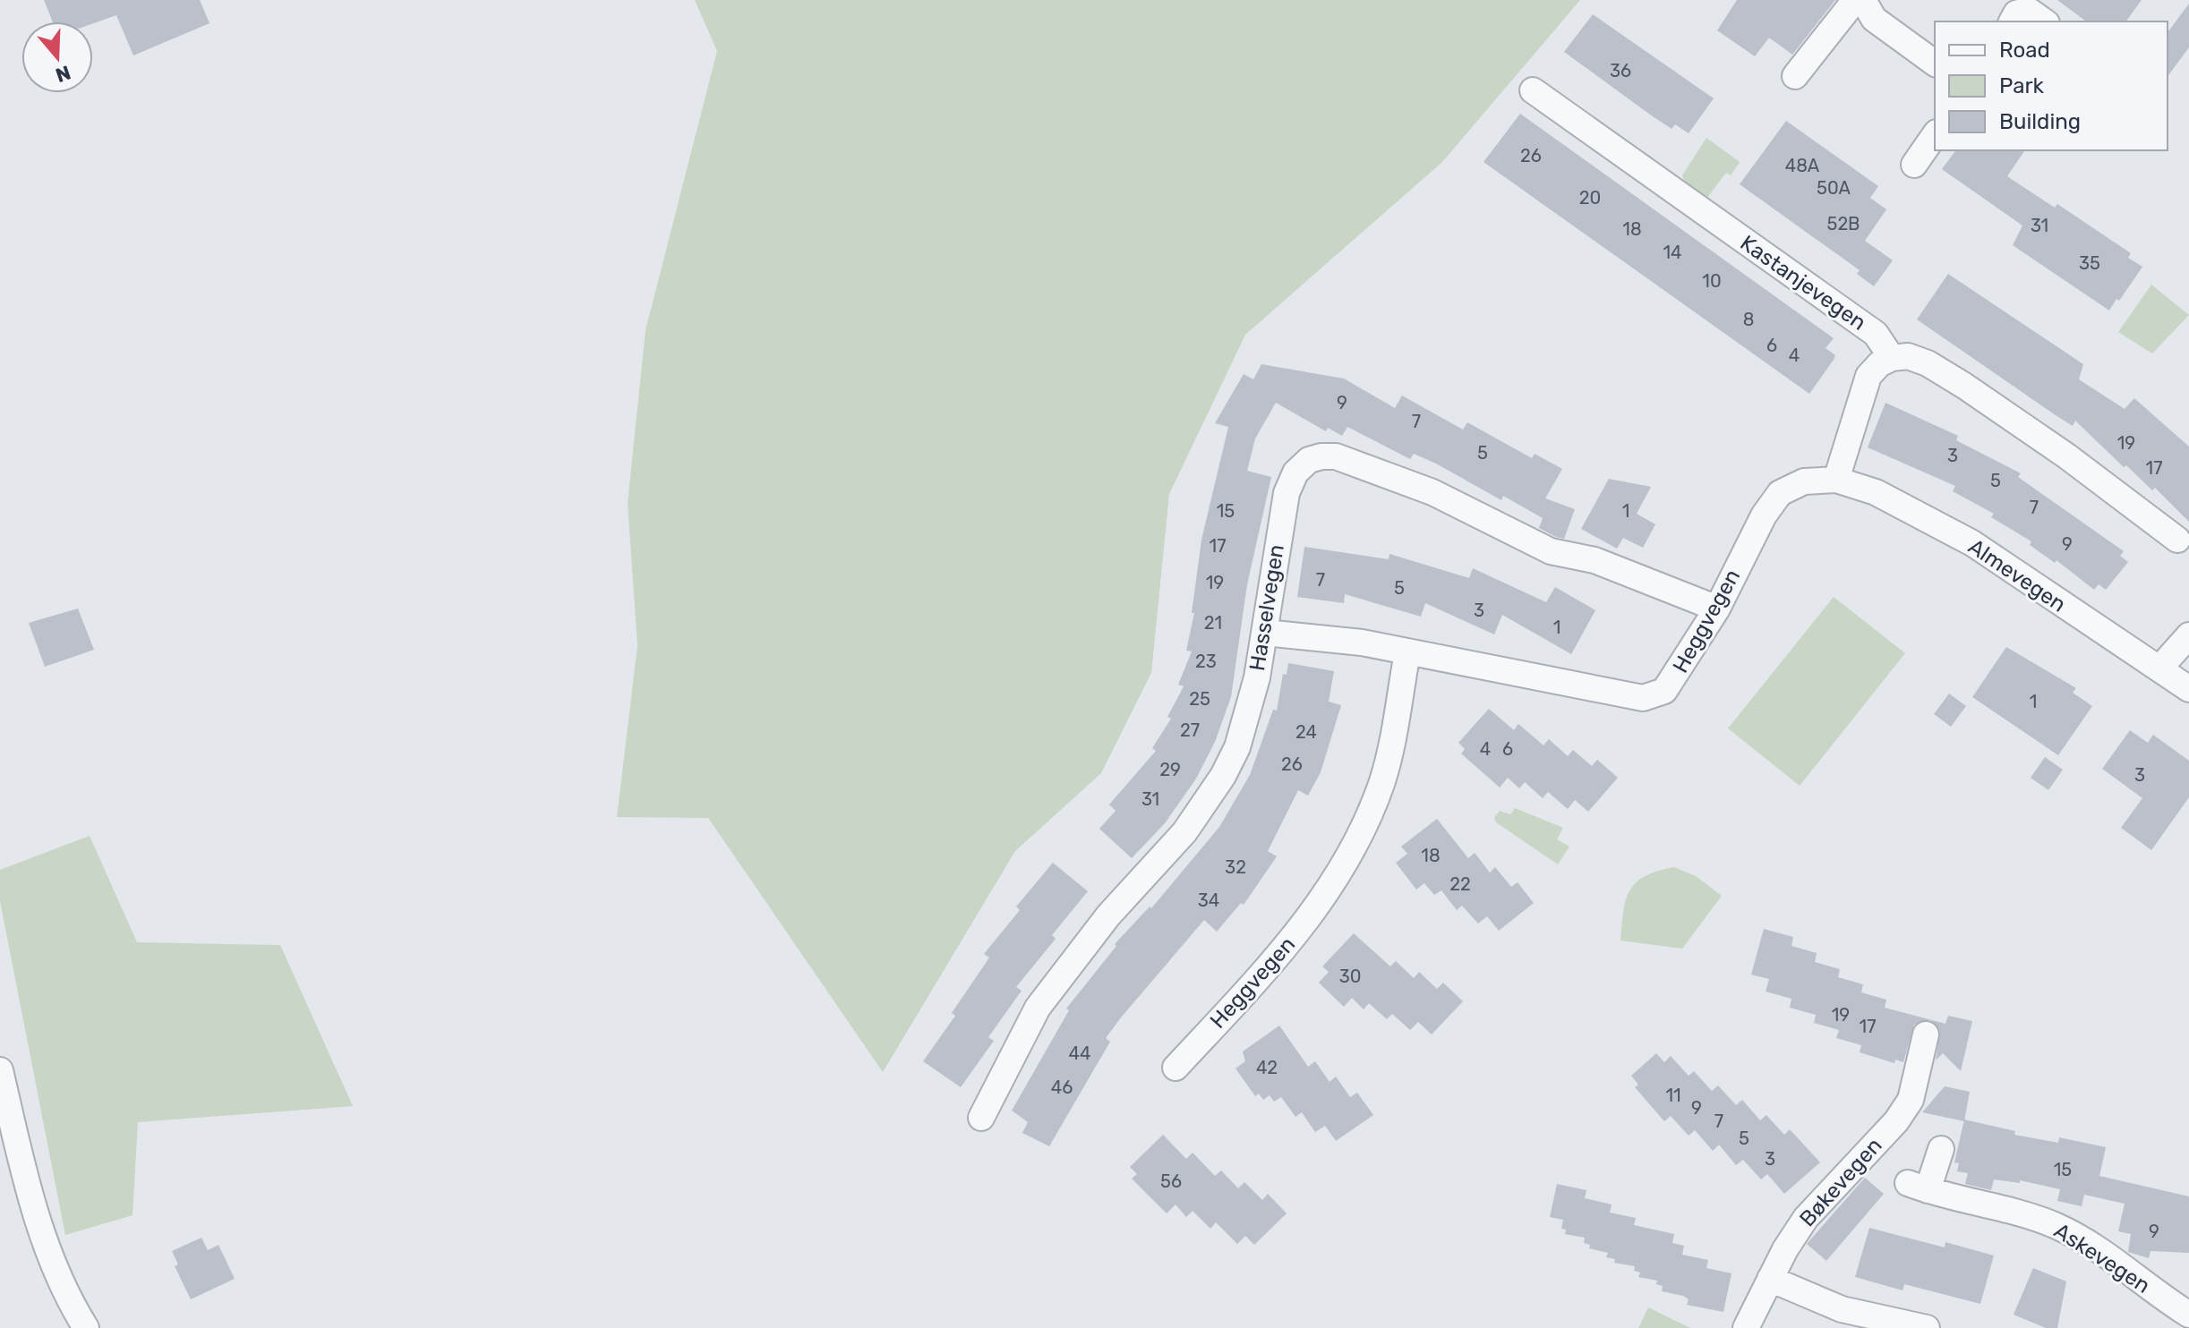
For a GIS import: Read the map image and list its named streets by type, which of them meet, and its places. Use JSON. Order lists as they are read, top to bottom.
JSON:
{
  "streets": {
    "street": [
      "Kastanjevegen",
      "Almevegen",
      "Hasselvegen",
      "Heggvegen",
      "Bøkevegen",
      "Askevegen"
    ]
  },
  "crossings": [
    ["Almevegen", "Heggvegen"],
    ["Hasselvegen", "Heggvegen"]
  ],
  "house_numbers": [
    "36",
    "26",
    "48A",
    "50A",
    "20",
    "52B",
    "31",
    "18",
    "14",
    "35",
    "10",
    "8",
    "6",
    "4",
    "9",
    "7",
    "19",
    "5",
    "3",
    "17",
    "5",
    "7",
    "15",
    "1",
    "9",
    "17",
    "7",
    "19",
    "5",
    "3",
    "21",
    "1",
    "23",
    "25",
    "1",
    "27",
    "24",
    "4",
    "6",
    "26",
    "29",
    "3",
    "31",
    "18",
    "32",
    "22",
    "34",
    "30",
    "19",
    "17",
    "44",
    "42",
    "46",
    "11",
    "9",
    "7",
    "5",
    "3",
    "15",
    "56",
    "9"
  ],
  "legend": ["Road", "Park", "Building"],
  "north": "bottom"
}
